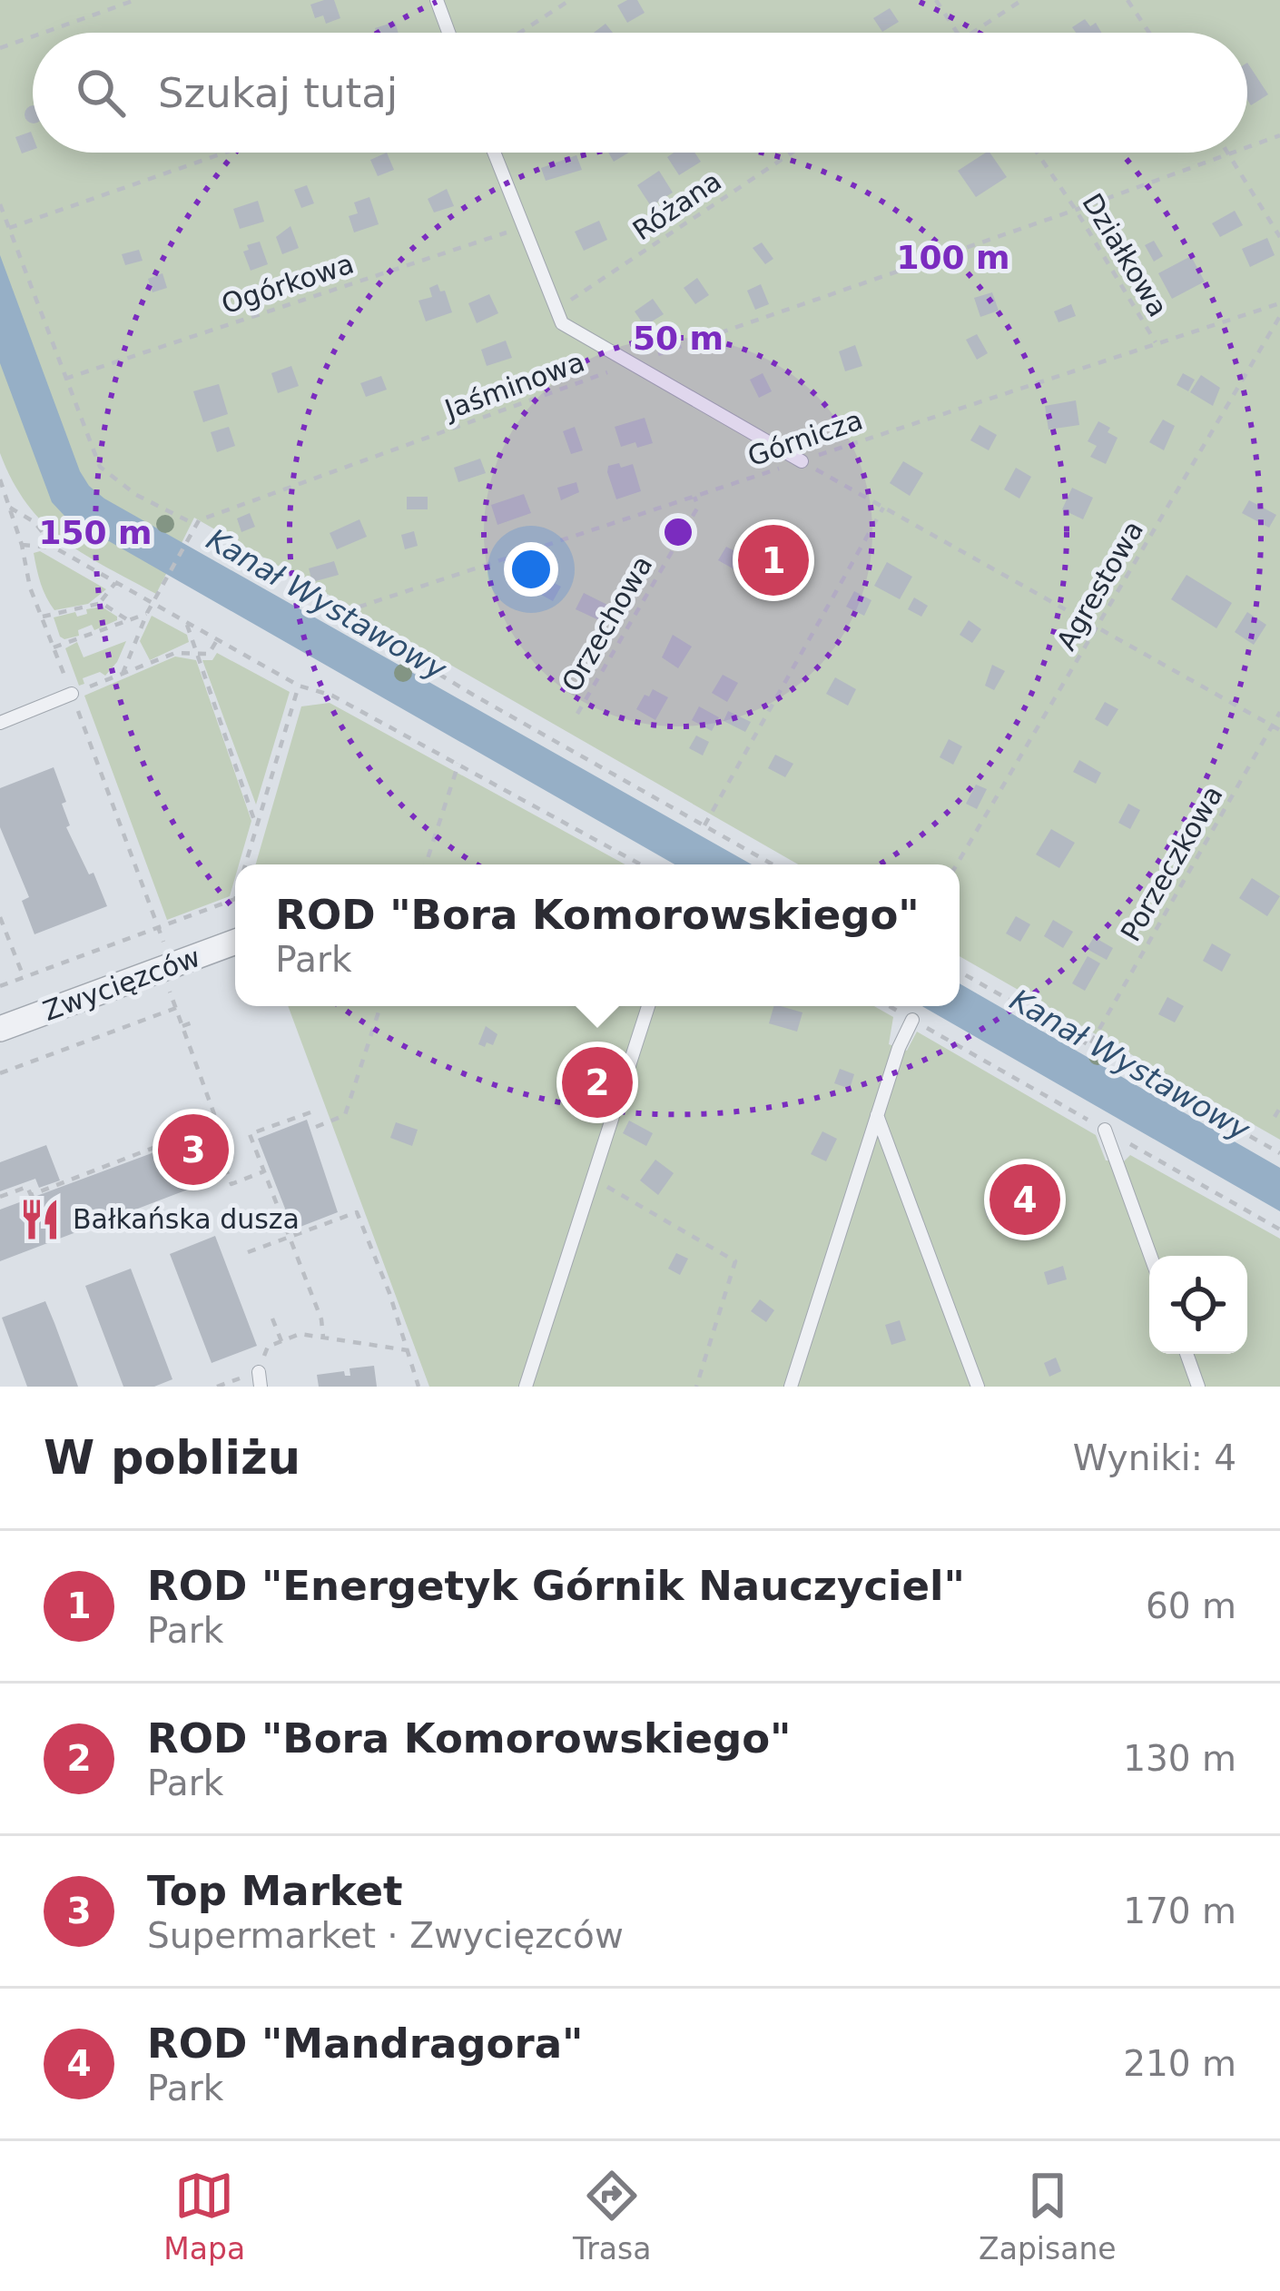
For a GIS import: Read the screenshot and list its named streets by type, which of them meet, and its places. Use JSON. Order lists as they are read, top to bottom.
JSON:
{
  "streets": {
    "street": ["Zwycięzców"],
    "path": [
      "Różana",
      "Działkowa",
      "Ogórkowa",
      "Jaśminowa",
      "Górnicza",
      "Agrestowa",
      "Orzechowa",
      "Porzeczkowa"
    ]
  },
  "crossings": [
    ["Działkowa", "Jaśminowa"],
    ["Działkowa", "Górnicza"],
    ["Górnicza", "Orzechowa"]
  ],
  "water": ["Kanał Wystawowy"],
  "places": {
    "restaurant": ["Bałkańska dusza"]
  },
  "page": {
    "search": "Szukaj tutaj",
    "pins": [
      "1",
      "2",
      "3",
      "4"
    ],
    "popup": ["ROD \"Bora Komorowskiego\"", "Park"],
    "heading": ["W pobliżu", "Wyniki: 4"],
    "list": [
      {
        "mark": "1",
        "name": "ROD \"Energetyk Górnik Nauczyciel\"",
        "note": "Park",
        "value": "60 m"
      },
      {
        "mark": "2",
        "name": "ROD \"Bora Komorowskiego\"",
        "note": "Park",
        "value": "130 m"
      },
      {
        "mark": "3",
        "name": "Top Market",
        "note": "Supermarket · Zwycięzców",
        "value": "170 m"
      },
      {
        "mark": "4",
        "name": "ROD \"Mandragora\"",
        "note": "Park",
        "value": "210 m"
      }
    ],
    "nav": ["Mapa", "Trasa", "Zapisane"]
  },
  "rings": ["100 m", "50 m", "150 m"]
}
